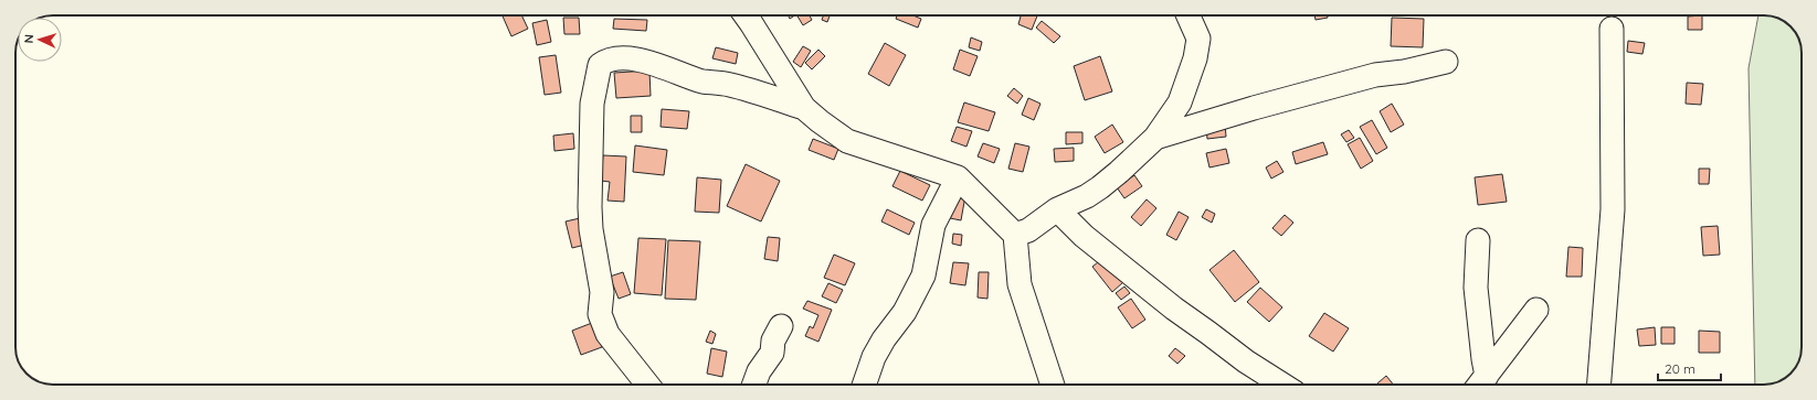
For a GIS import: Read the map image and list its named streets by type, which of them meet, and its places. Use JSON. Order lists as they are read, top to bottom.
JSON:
{
  "scale_bar": "20 m",
  "north": "left"
}
